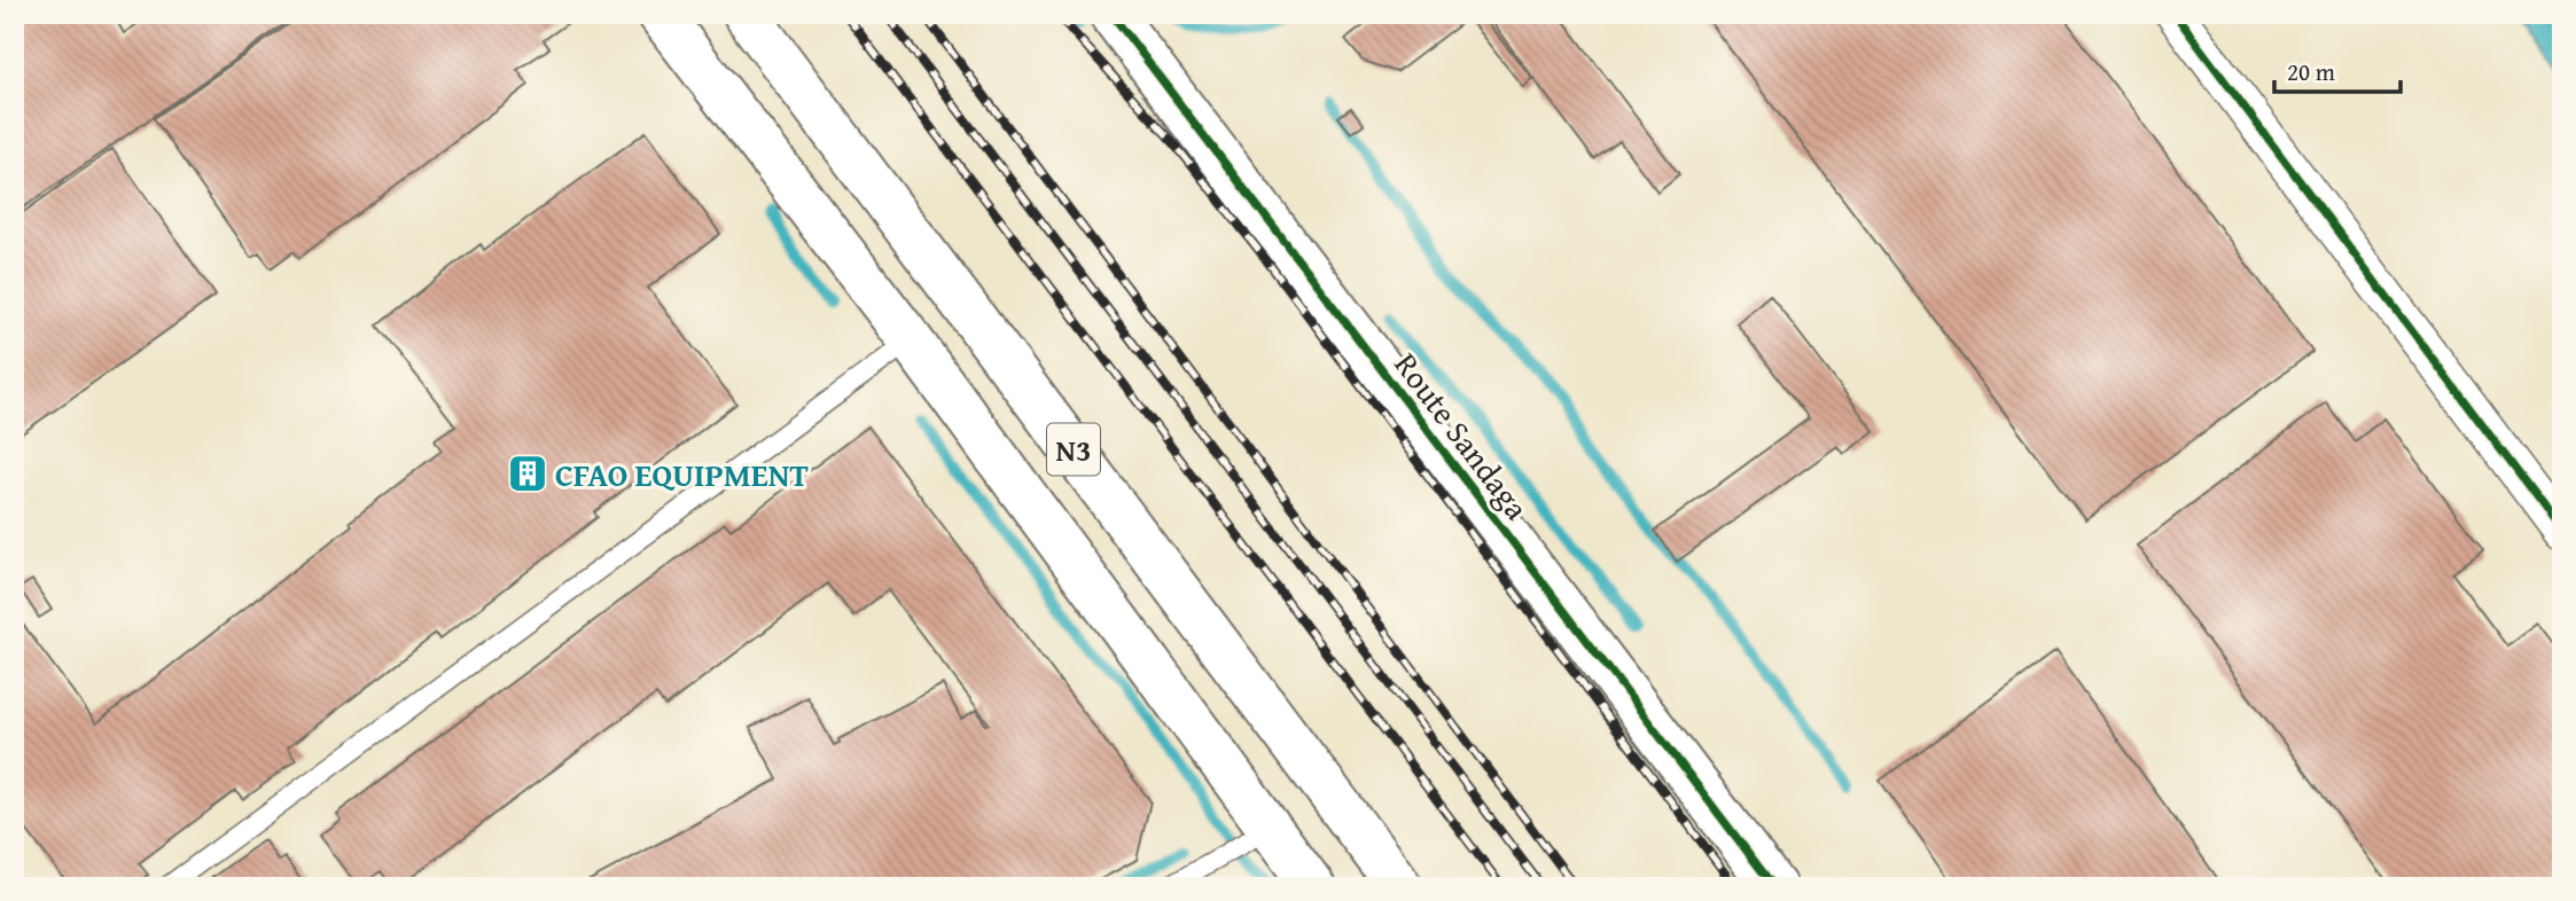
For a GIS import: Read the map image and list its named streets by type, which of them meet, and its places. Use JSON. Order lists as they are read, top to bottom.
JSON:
{
  "streets": {
    "main road": ["Route Sandaga", "N3"]
  },
  "places": {
    "building": ["CFAO EQUIPMENT"]
  },
  "scale_bar": "20 m"
}
